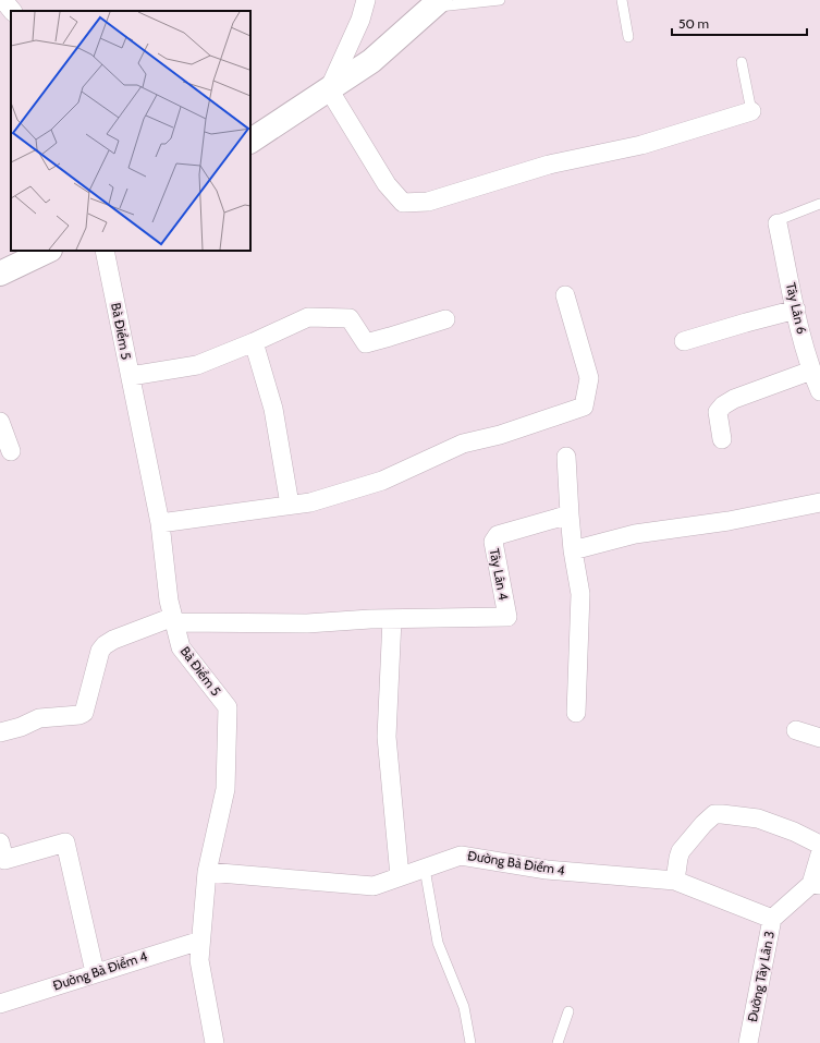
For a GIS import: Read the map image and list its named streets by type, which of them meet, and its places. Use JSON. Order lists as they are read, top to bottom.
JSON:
{
  "streets": {
    "street": [
      "Tây Lân 6",
      "Bà Điểm 5",
      "Tây Lân 4",
      "Đường Bà Điểm 4",
      "Đường Tây Lân 3"
    ]
  },
  "crossings": [
    ["Bà Điểm 5", "Tây Lân 4"],
    ["Bà Điểm 5", "Đường Bà Điểm 4"],
    ["Đường Bà Điểm 4", "Đường Tây Lân 3"]
  ],
  "scale_bar": "50 m"
}
